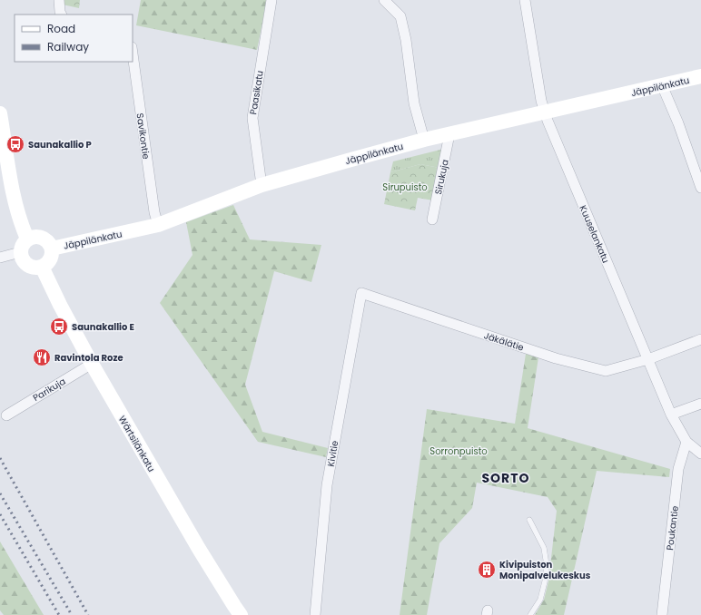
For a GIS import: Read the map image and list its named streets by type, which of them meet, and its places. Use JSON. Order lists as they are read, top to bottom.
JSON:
{
  "streets": {
    "street": [
      "Jäppilänkatu",
      "Paasikatu",
      "Savikontie",
      "Sirukuja",
      "Kuuselankatu",
      "Jäkälätie",
      "Parikuja",
      "Wärtsilänkatu",
      "Kivitie",
      "Poukantie"
    ]
  },
  "crossings": [
    ["Jäppilänkatu", "Paasikatu"],
    ["Jäppilänkatu", "Savikontie"],
    ["Jäppilänkatu", "Sirukuja"],
    ["Jäppilänkatu", "Kuuselankatu"],
    ["Jäppilänkatu", "Wärtsilänkatu"],
    ["Kuuselankatu", "Jäkälätie"],
    ["Kuuselankatu", "Poukantie"],
    ["Jäkälätie", "Kivitie"],
    ["Parikuja", "Wärtsilänkatu"]
  ],
  "districts": ["SORTO"],
  "parks": ["Sirupuisto", "Sorronpuisto"],
  "places": {
    "bus stop": ["Saunakallio P", "Saunakallio E"],
    "restaurant": ["Ravintola Roze"],
    "building": ["Kivipuiston Monipalvelukeskus"]
  },
  "legend": ["Road", "Railway"]
}
